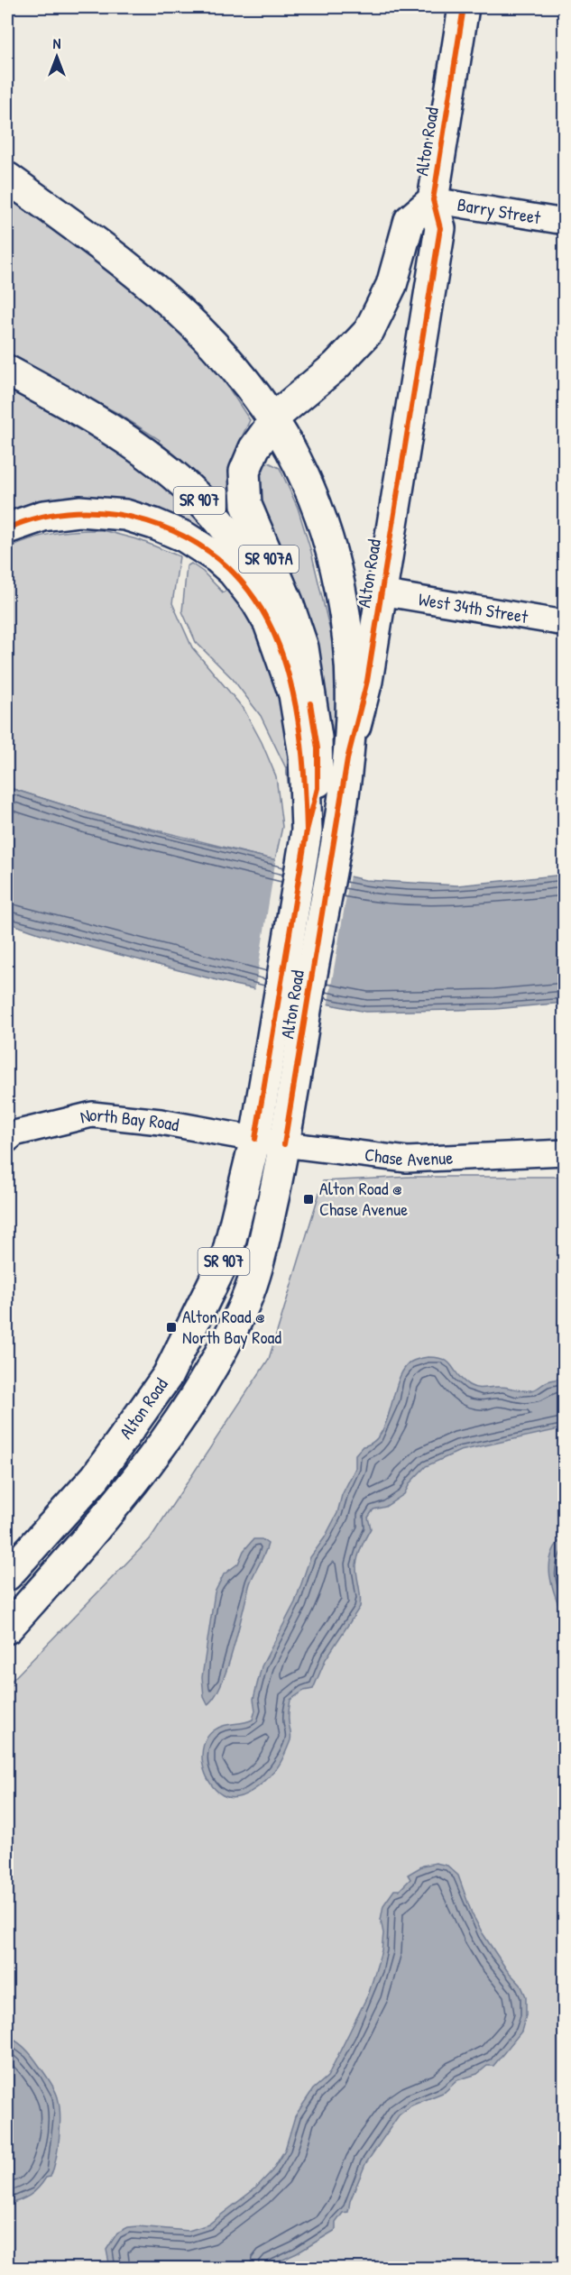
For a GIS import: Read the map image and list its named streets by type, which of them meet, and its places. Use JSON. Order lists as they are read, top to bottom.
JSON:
{
  "streets": {
    "main road": ["Alton Road", "SR 907", "SR 907A"],
    "street": [
      "Barry Street",
      "West 34th Street",
      "North Bay Road",
      "Chase Avenue"
    ]
  },
  "crossings": [
    ["Alton Road", "Barry Street"],
    ["Alton Road", "SR 907"],
    ["Alton Road", "West 34th Street"],
    ["Alton Road", "North Bay Road"],
    ["Alton Road", "Chase Avenue"],
    ["North Bay Road", "Chase Avenue"]
  ],
  "places": {
    "transit": ["Alton Road @ Chase Avenue", "Alton Road @ North Bay Road"]
  },
  "north": "top"
}
